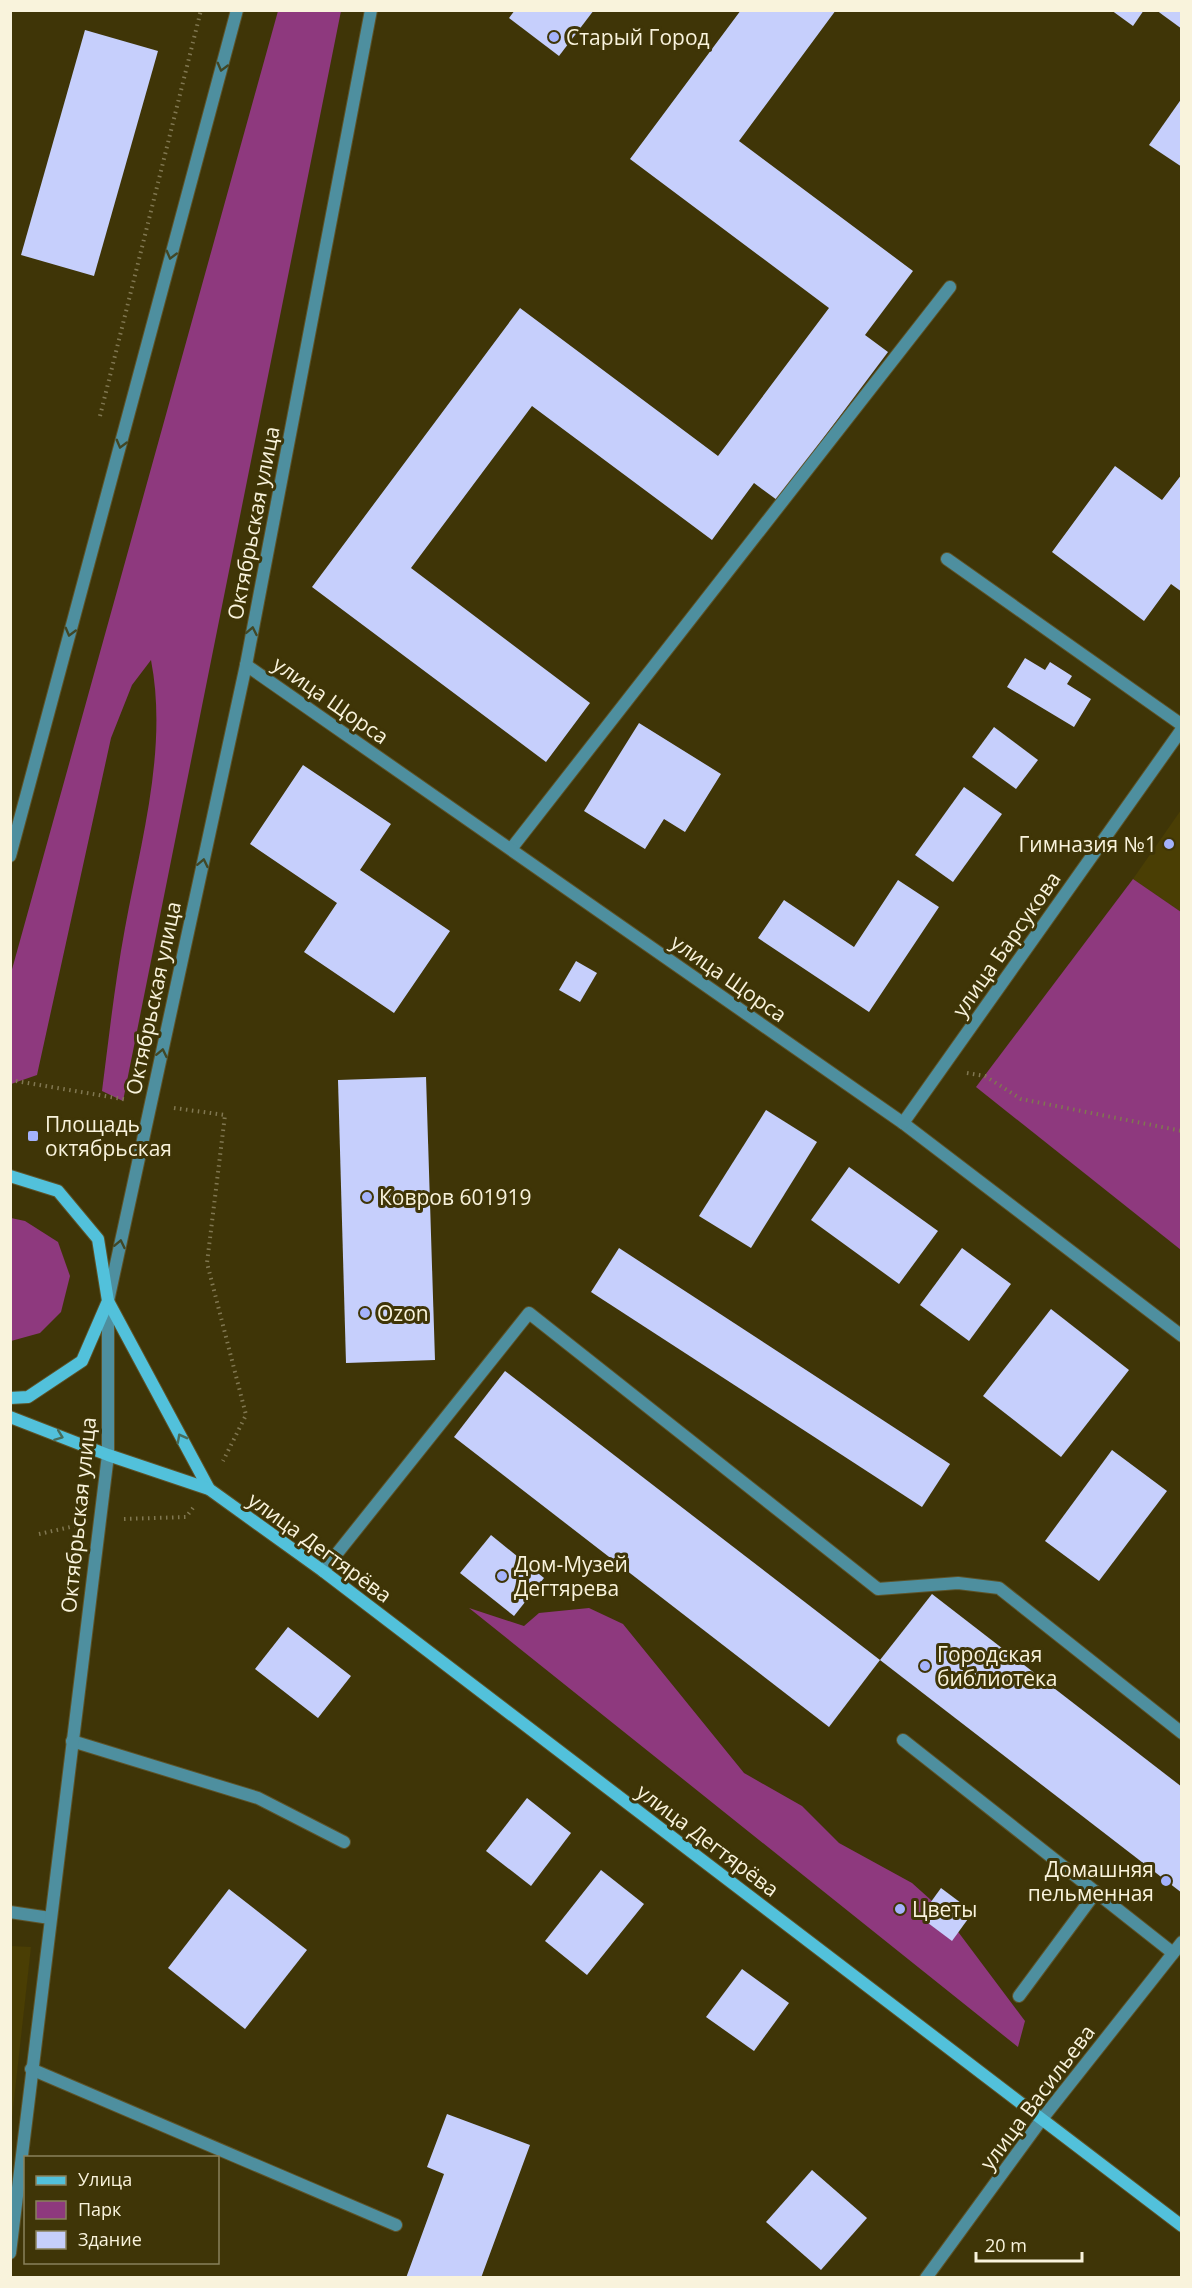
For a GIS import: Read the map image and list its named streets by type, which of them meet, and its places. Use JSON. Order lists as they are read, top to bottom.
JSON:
{
  "streets": {
    "main road": ["улица Дегтярёва"],
    "street": [
      "Октябрьская улица",
      "улица Щорса",
      "улица Барсукова",
      "улица Васильева"
    ]
  },
  "crossings": [
    ["Октябрьская улица", "улица Щорса"],
    ["Октябрьская улица", "улица Дегтярёва"],
    ["улица Щорса", "улица Барсукова"],
    ["улица Дегтярёва", "улица Васильева"]
  ],
  "one_way": ["Октябрьская улица"],
  "places": {
    "other": [
      "Старый Город",
      "Гимназия №1",
      "Ковров 601919",
      "Ozon",
      "Дом-Музей Дегтярева",
      "Городская библиотека",
      "Домашняя пельменная",
      "Цветы"
    ],
    "transit": ["Площадь октябрьская"]
  },
  "legend": ["Улица", "Парк", "Здание"],
  "scale_bar": "20 m"
}
